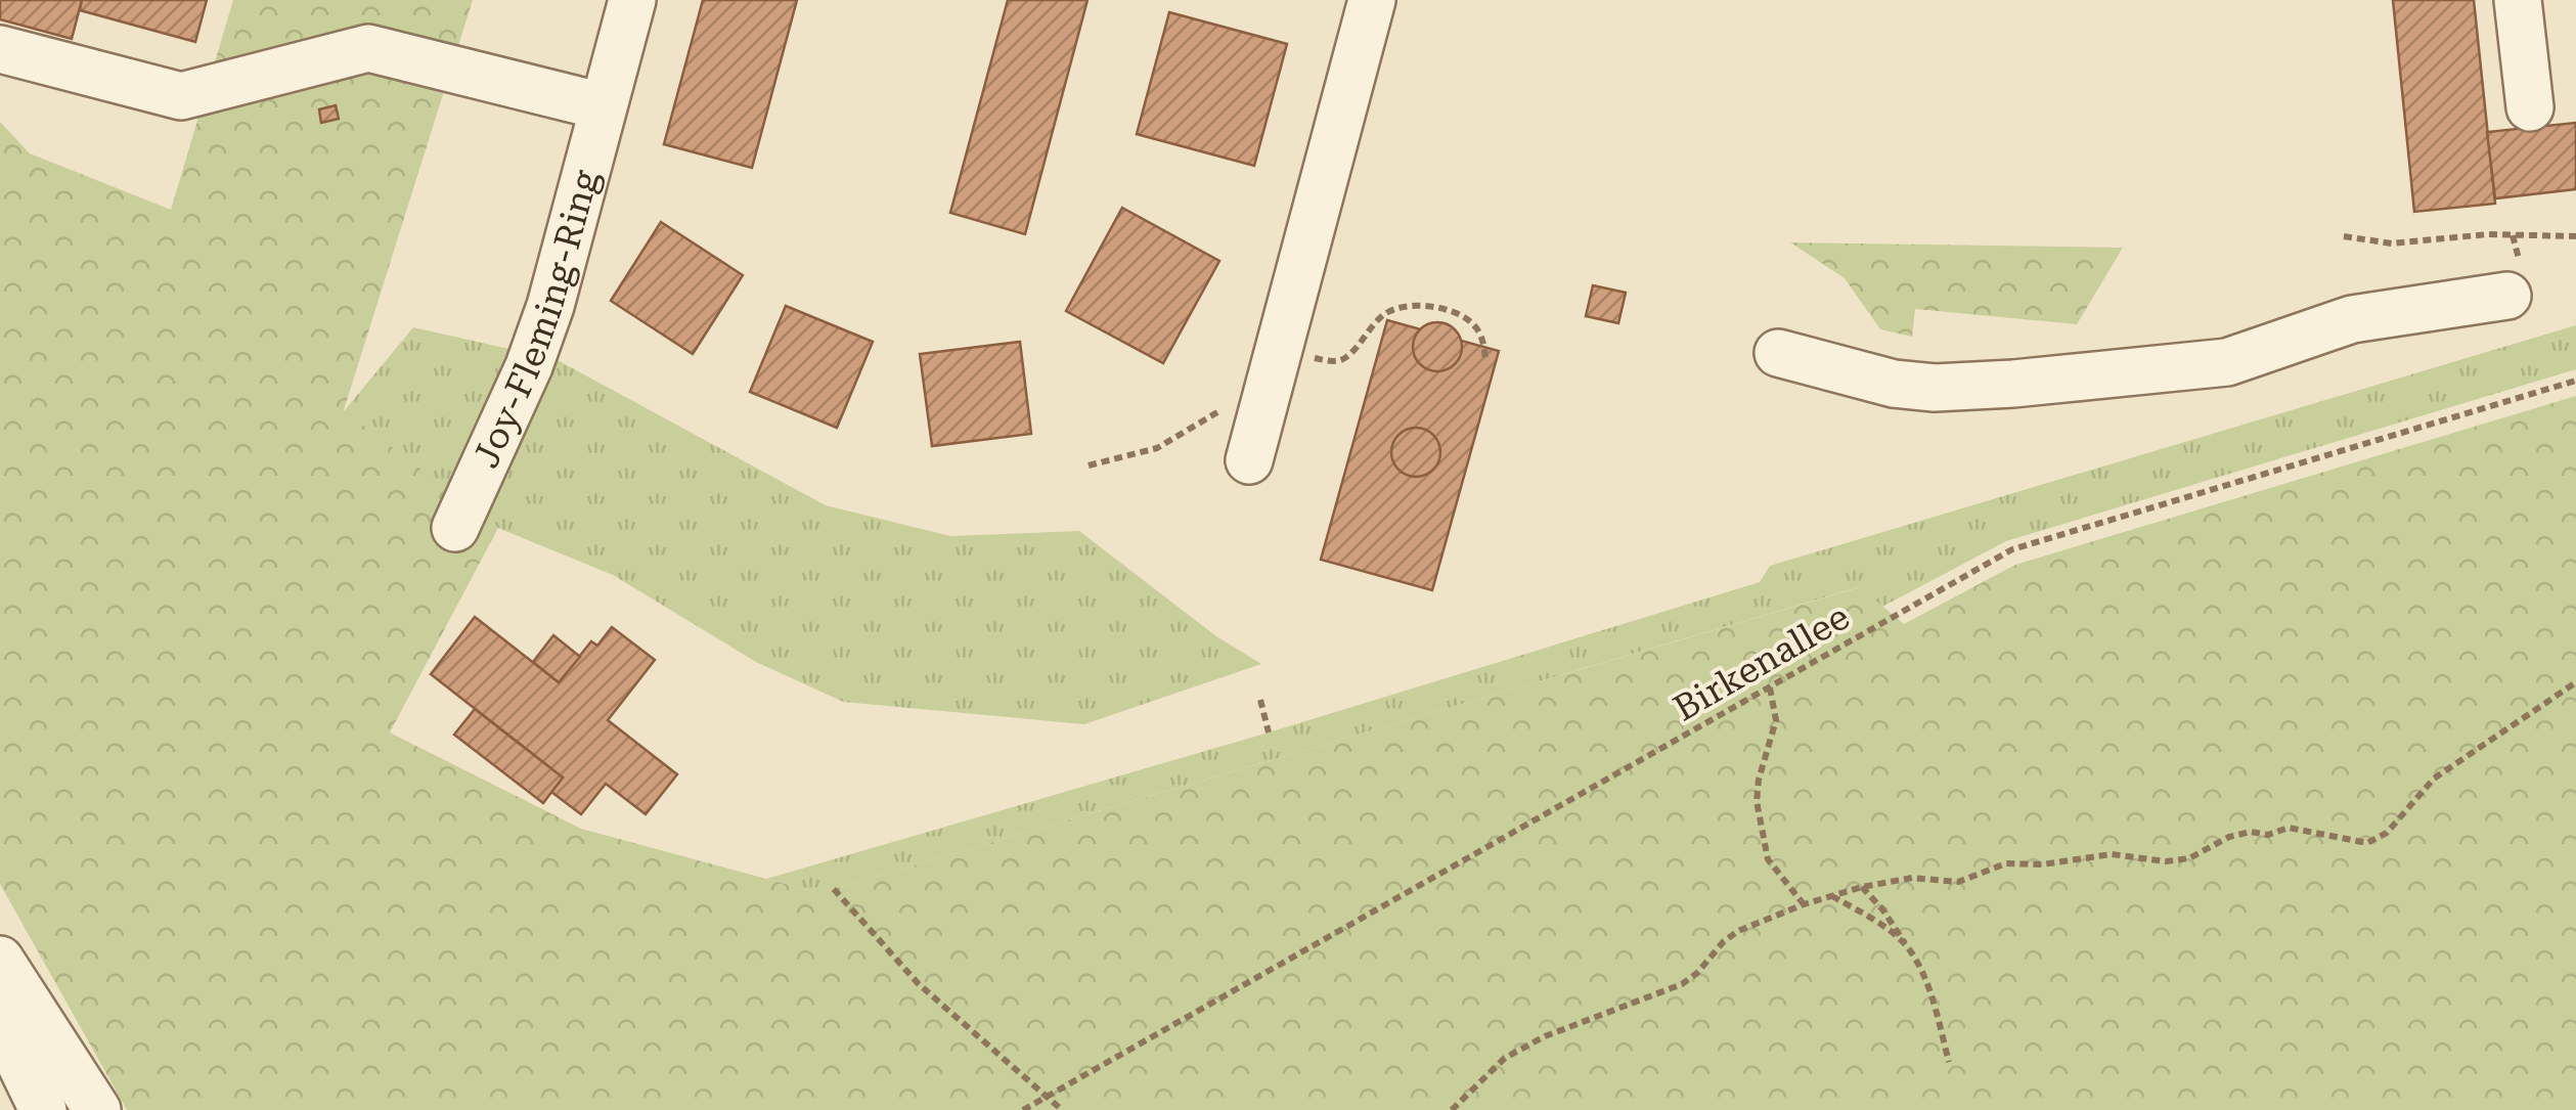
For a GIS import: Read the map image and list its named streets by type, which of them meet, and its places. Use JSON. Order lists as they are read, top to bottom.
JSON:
{
  "streets": {
    "street": ["Joy-Fleming-Ring"],
    "path": ["Birkenallee"]
  }
}
